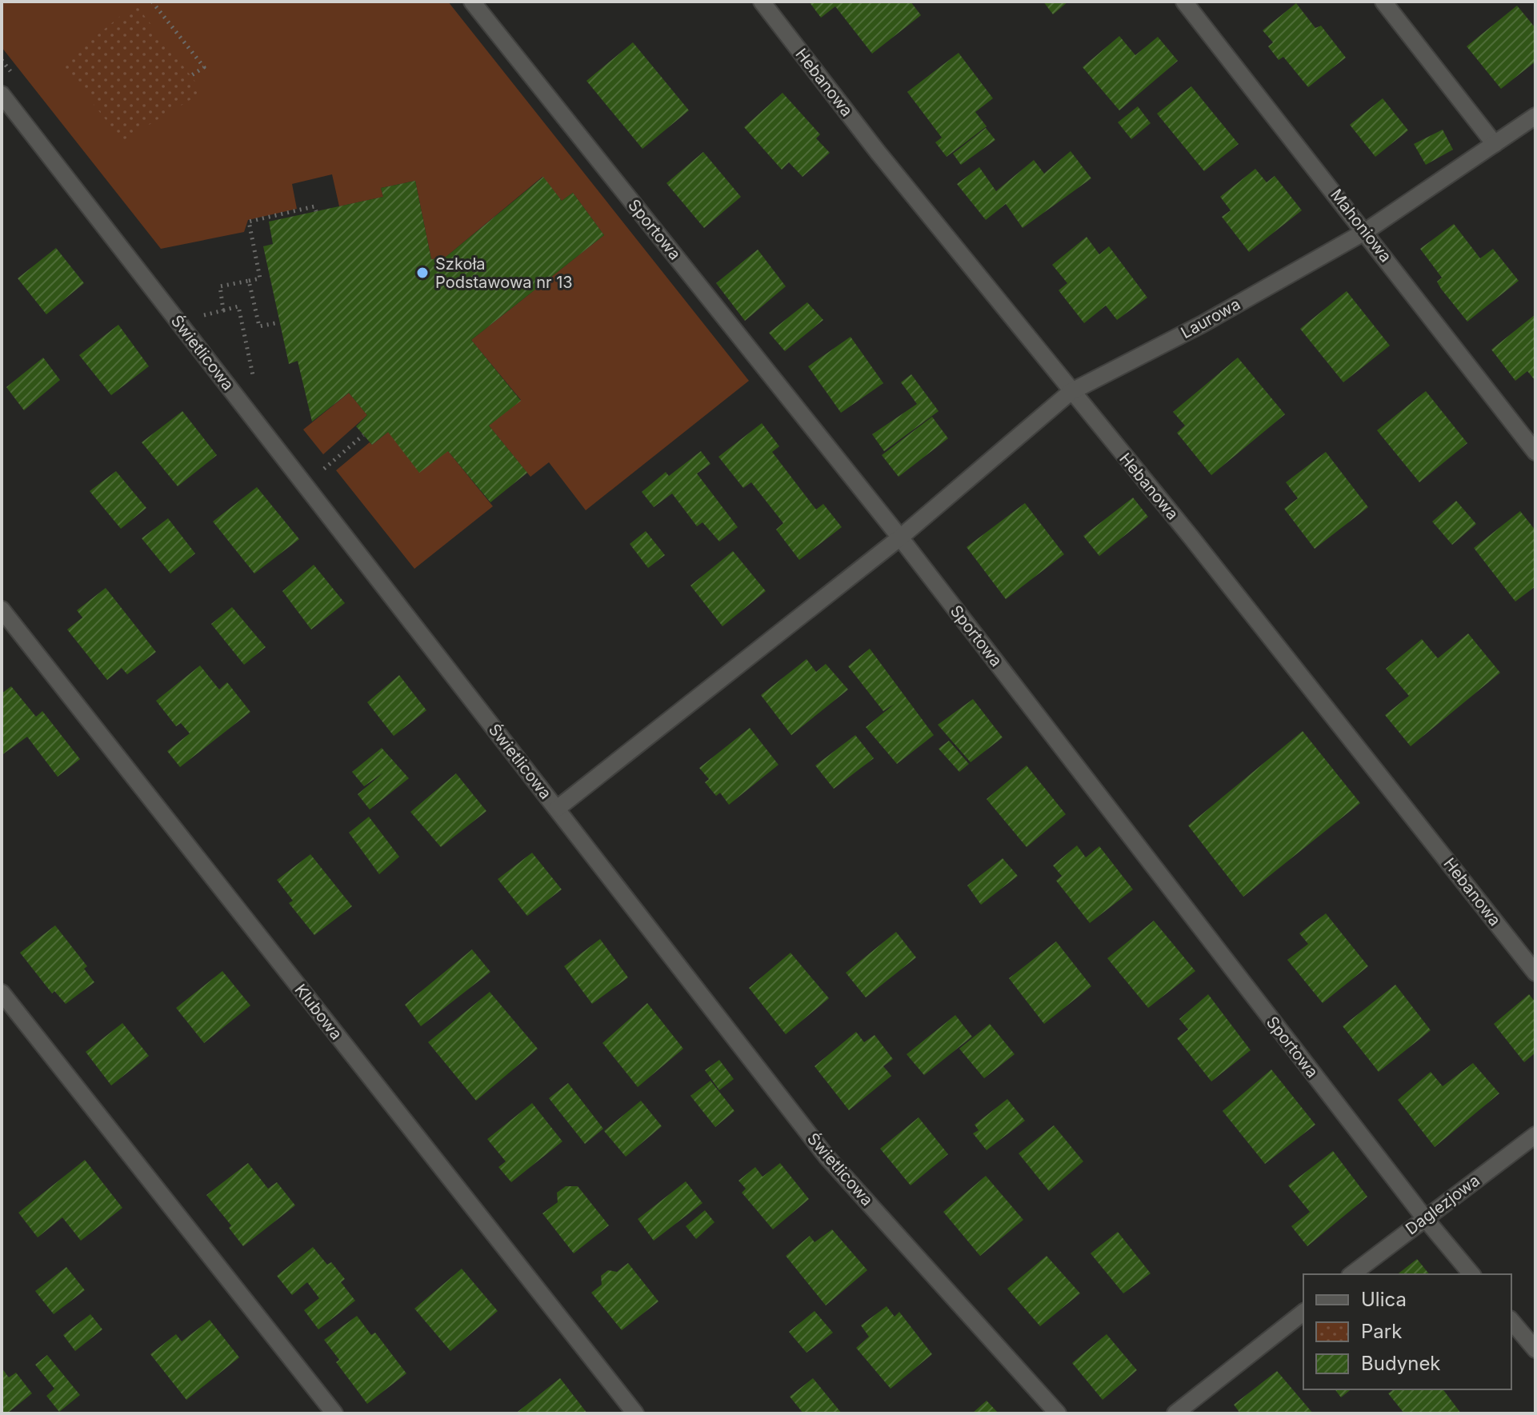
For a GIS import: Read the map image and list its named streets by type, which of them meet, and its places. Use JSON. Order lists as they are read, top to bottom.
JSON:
{
  "streets": {
    "street": [
      "Hebanowa",
      "Mahoniowa",
      "Sportowa",
      "Laurowa",
      "Świetlicowa",
      "Klubowa",
      "Daglezjowa"
    ]
  },
  "crossings": [
    ["Hebanowa", "Laurowa"],
    ["Mahoniowa", "Laurowa"],
    ["Sportowa", "Laurowa"],
    ["Sportowa", "Daglezjowa"],
    ["Laurowa", "Świetlicowa"]
  ],
  "places": ["Szkoła Podstawowa nr 13"],
  "legend": ["Ulica", "Park", "Budynek"]
}
